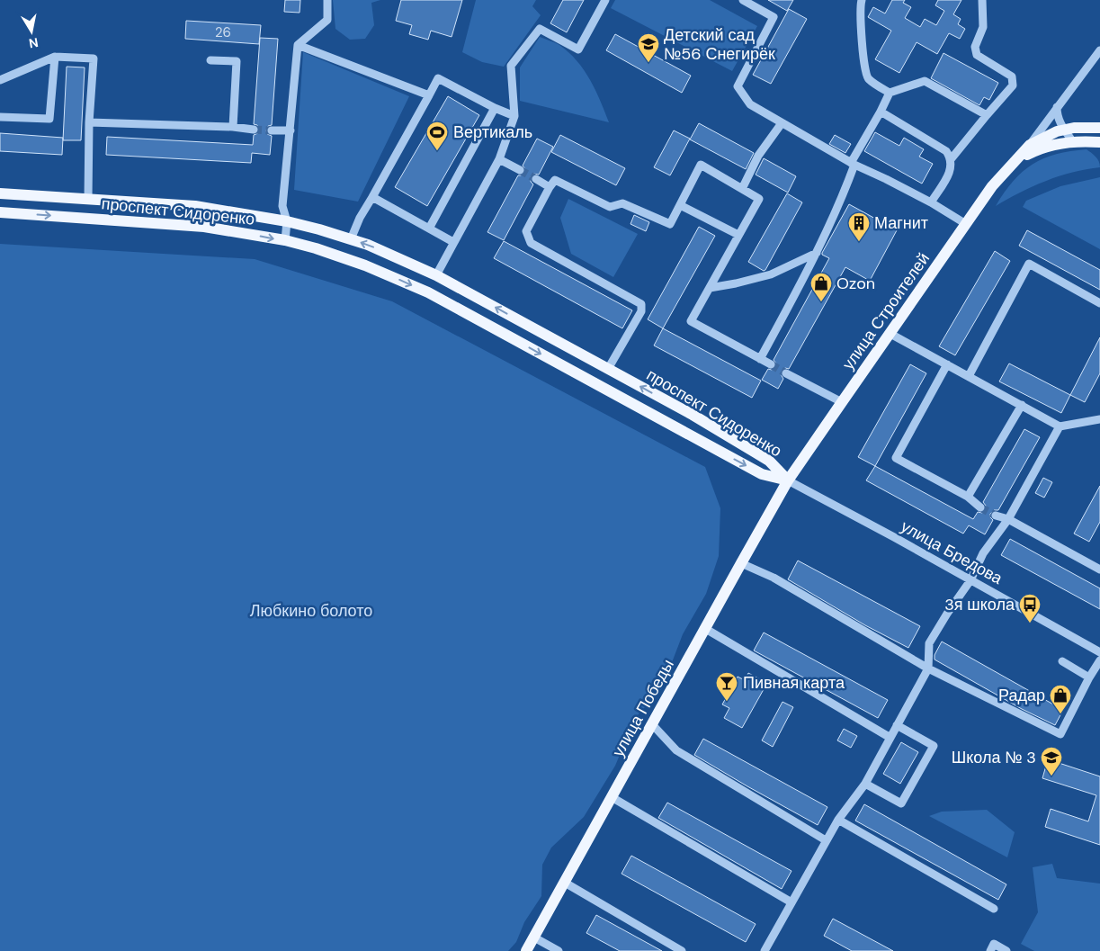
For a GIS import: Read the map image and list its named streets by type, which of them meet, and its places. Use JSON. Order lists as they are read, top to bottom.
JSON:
{
  "streets": {
    "main road": ["проспект Сидоренко", "улица Строителей", "улица Победы"],
    "street": ["улица Бредова"]
  },
  "crossings": [
    ["проспект Сидоренко", "улица Строителей"],
    ["проспект Сидоренко", "улица Бредова"],
    ["проспект Сидоренко", "улица Победы"],
    ["улица Строителей", "улица Бредова"],
    ["улица Строителей", "улица Победы"],
    ["улица Бредова", "улица Победы"]
  ],
  "parks": ["Любкино болото"],
  "places": {
    "school or university": ["Детский сад №56 Снегирёк", "Школа № 3"],
    "sports": ["Вертикаль"],
    "building": ["Магнит"],
    "shop": ["Ozon", "Радар"],
    "bus stop": ["3я школа"],
    "bar": ["Пивная карта"]
  },
  "house_numbers": ["26"],
  "north": "bottom"
}
